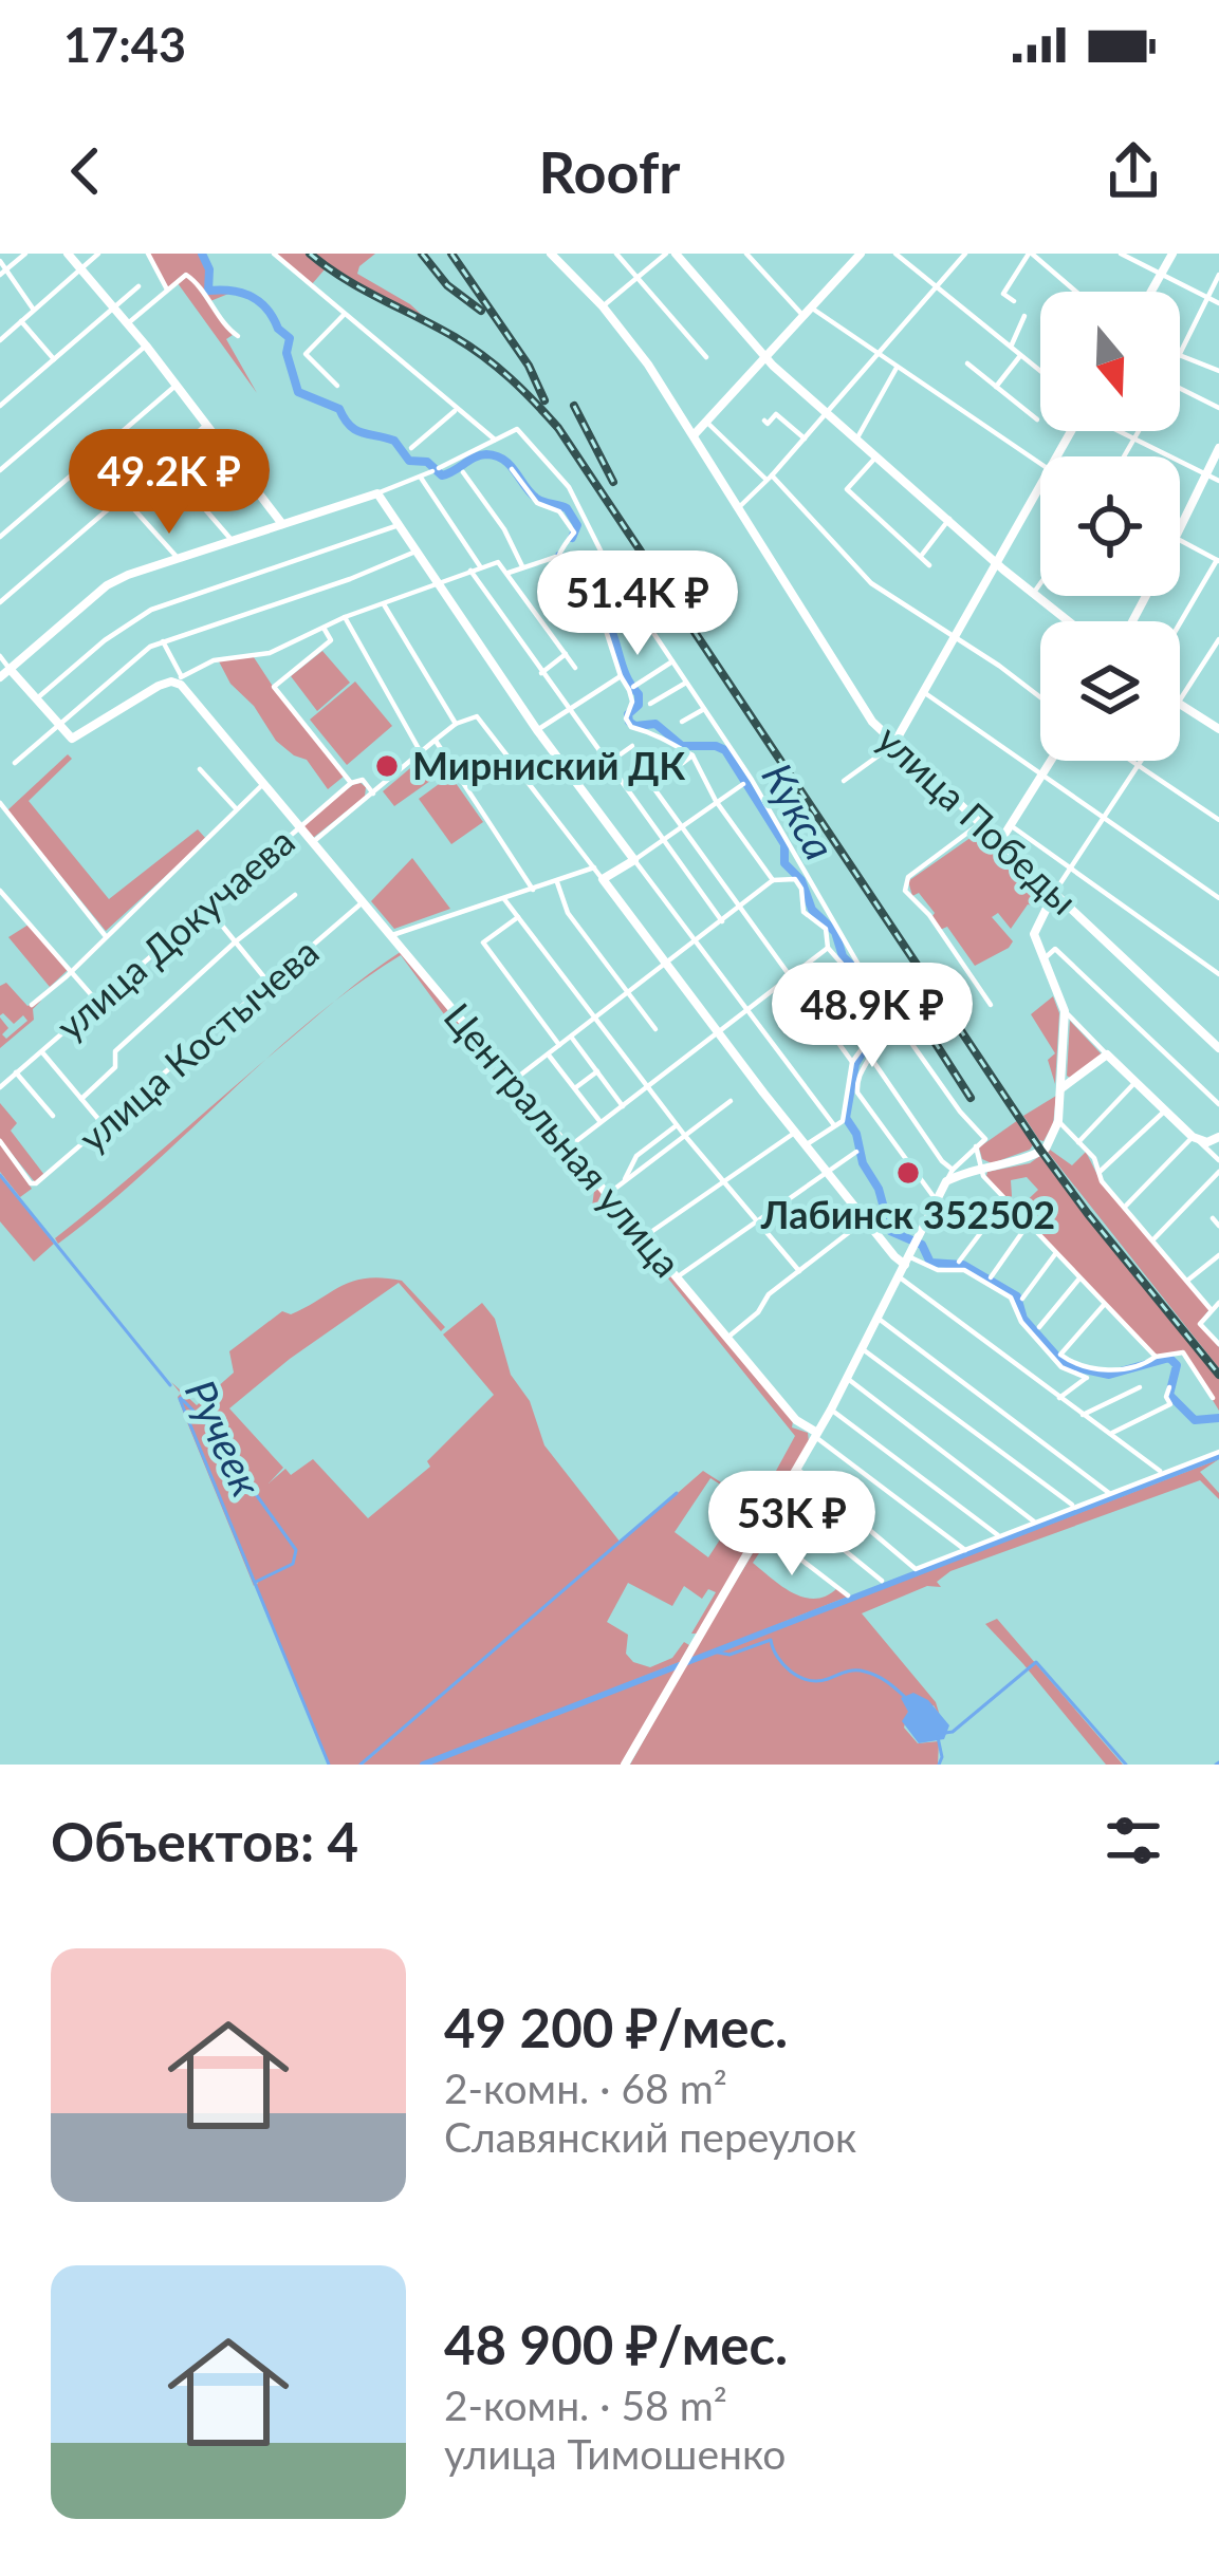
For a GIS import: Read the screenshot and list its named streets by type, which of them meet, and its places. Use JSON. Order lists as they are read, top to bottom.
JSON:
{
  "streets": {
    "street": [
      "улица Победы",
      "улица Докучаева",
      "улица Костычева",
      "Центральная улица"
    ]
  },
  "crossings": [
    ["улица Докучаева", "Центральная улица"],
    ["улица Костычева", "Центральная улица"]
  ],
  "water": ["Кукса", "Ручеек"],
  "places": ["Мирниский ДК", "Лабинск 352502"],
  "north": "bottom",
  "page": {
    "status": "17:43",
    "header": "Roofr",
    "price": [
      "49.2K ₽",
      "51.4K ₽",
      "48.9K ₽",
      "53K ₽"
    ],
    "heading": "Объектов: 4",
    "list": [
      {
        "name": "49 200 ₽/мес.",
        "note": "2-комн. · 68 m² · Славянский переулок"
      },
      {
        "name": "48 900 ₽/мес.",
        "note": "2-комн. · 58 m² · улица Тимошенко"
      }
    ]
  }
}
